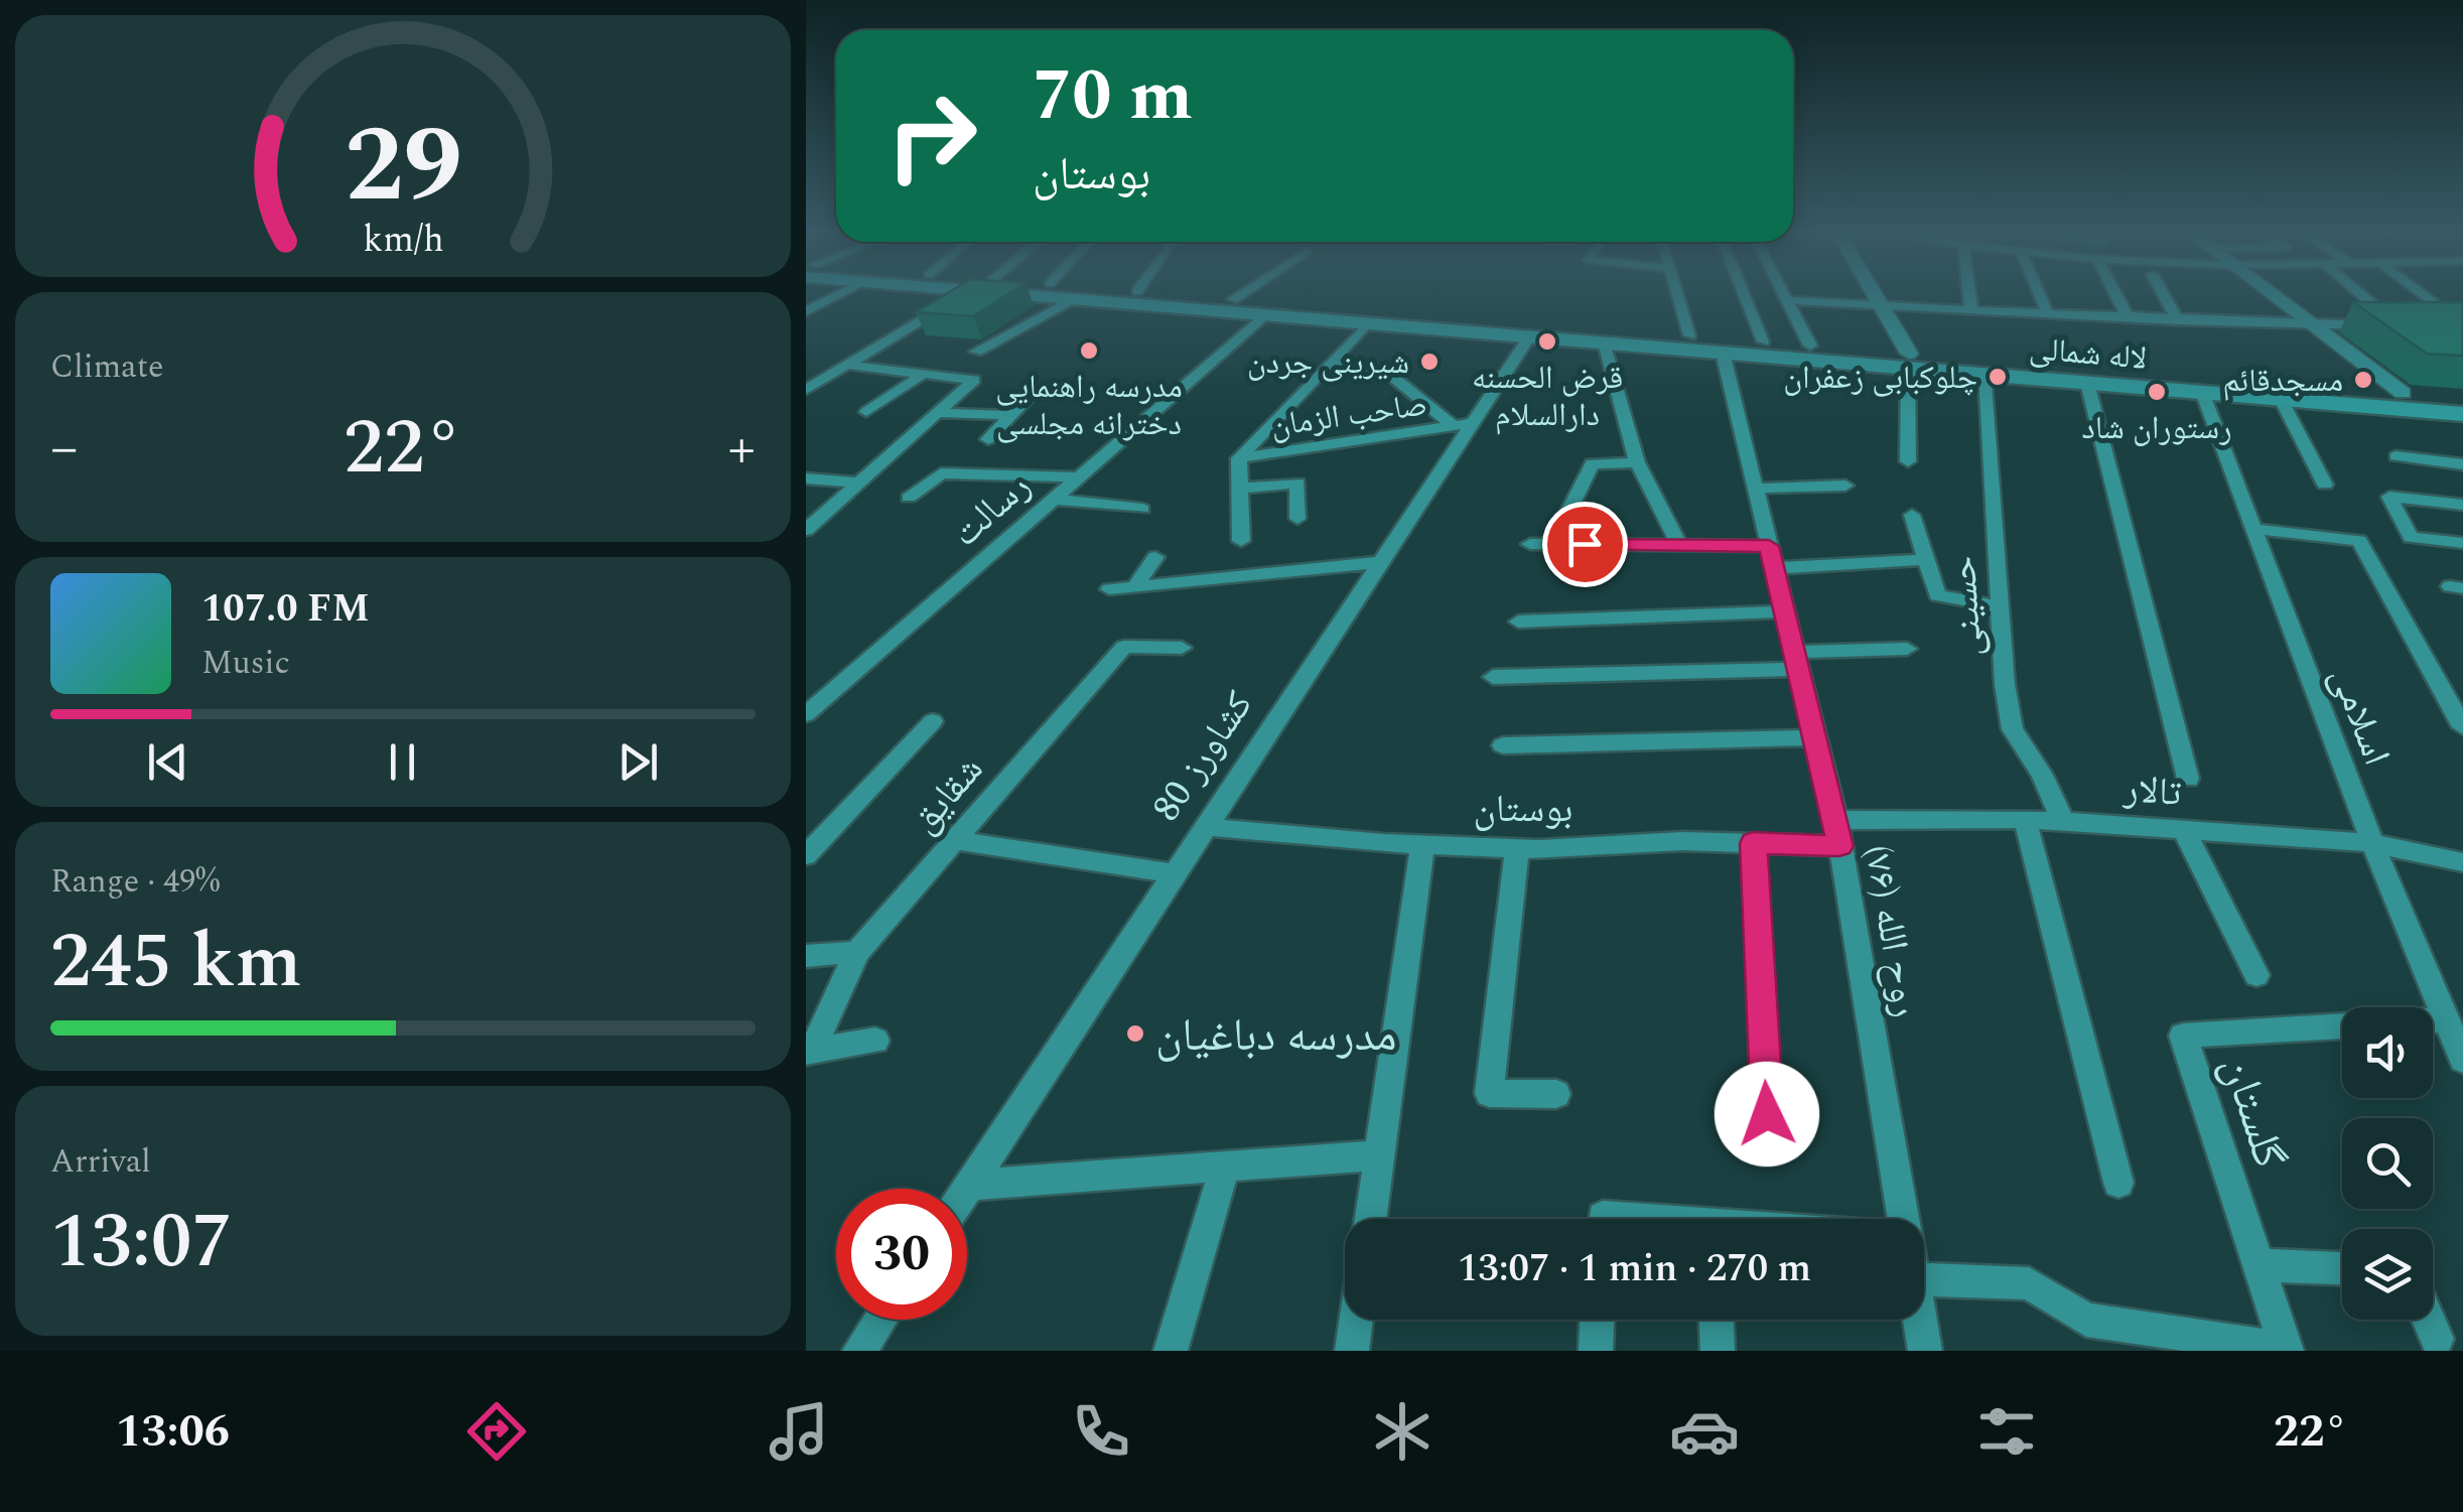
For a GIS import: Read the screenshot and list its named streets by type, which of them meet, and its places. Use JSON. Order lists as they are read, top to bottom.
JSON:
{
  "streets": {
    "main road": ["لاله شمالی"],
    "street": [
      "صاحب الزمان",
      "رسالت",
      "حسینی",
      "اسلامی",
      "کشاورز 80",
      "تالار",
      "شقایق",
      "بوستان",
      "روح الله (۷۶)",
      "گلستان"
    ]
  },
  "crossings": [
    ["لاله شمالی", "صاحب الزمان"],
    ["لاله شمالی", "رسالت"],
    ["لاله شمالی", "حسینی"],
    ["لاله شمالی", "اسلامی"],
    ["لاله شمالی", "کشاورز 80"],
    ["لاله شمالی", "روح الله (۷۶)"],
    ["صاحب الزمان", "کشاورز 80"],
    ["حسینی", "تالار"],
    ["اسلامی", "تالار"],
    ["اسلامی", "گلستان"],
    ["کشاورز 80", "بوستان"],
    ["تالار", "روح الله (۷۶)"],
    ["بوستان", "روح الله (۷۶)"]
  ],
  "places": [
    "قرض الحسنه دارالسلام",
    "مدرسه راهنمایی دخترانه مجلسی",
    "شیرینی جردن",
    "چلوکبابی زعفران",
    "مسجدقائم",
    "رستوران شاد",
    "مدرسه دباغیان"
  ],
  "page": {
    "turn": ["70 m", "بوستان"],
    "tile": [
      "Climate",
      ["Range · 49%", "245 km"],
      ["Arrival", "13:07"]
    ],
    "heat": ["−", "22°", "+"],
    "song": ["107.0 FM", "Music"],
    "limit": "30",
    "trip": "13:07 · 1 min · 270 m",
    "tabs": ["13:06", "22°"],
    "gauge": ["29", "km/h"]
  }
}
